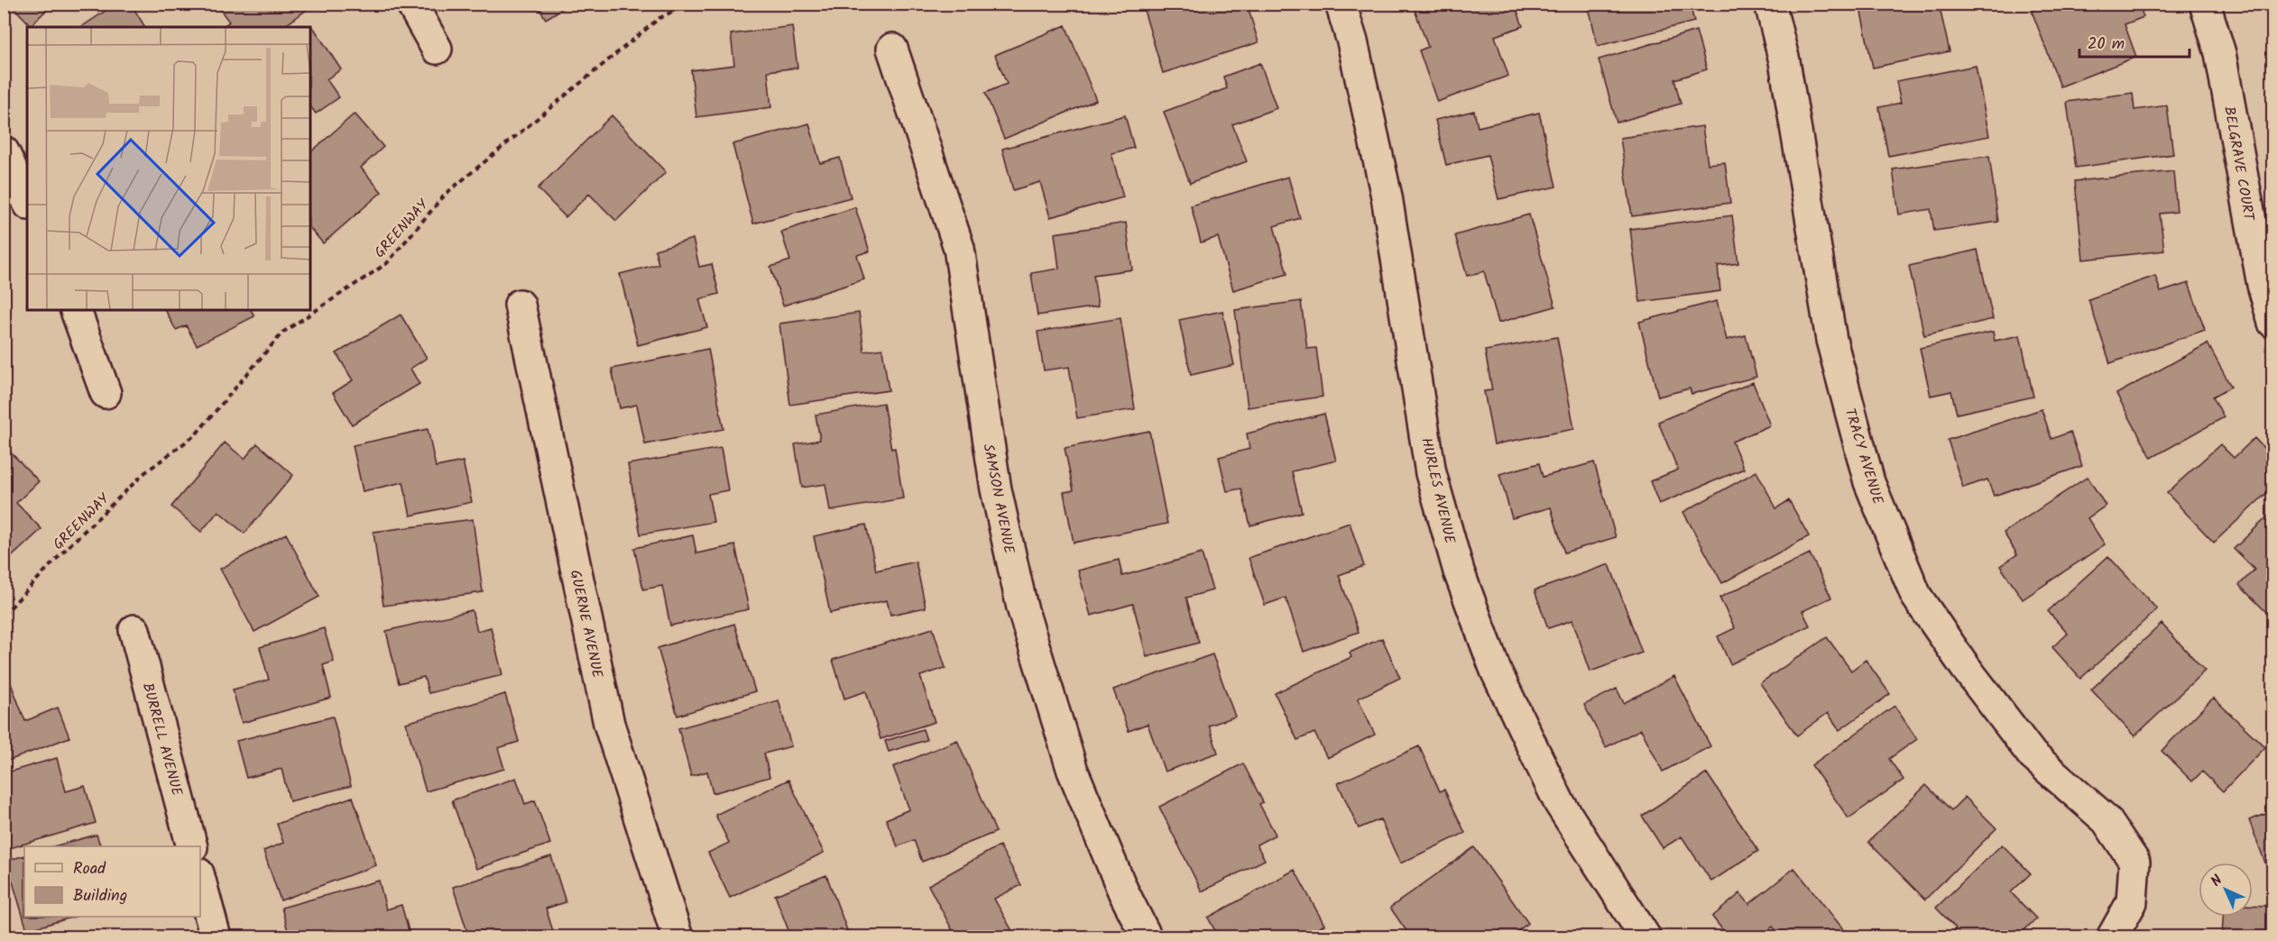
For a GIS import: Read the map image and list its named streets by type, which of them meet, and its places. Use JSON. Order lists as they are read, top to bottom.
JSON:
{
  "streets": {
    "street": [
      "BELGRAVE COURT",
      "TRACY AVENUE",
      "HURLES AVENUE",
      "SAMSON AVENUE",
      "GUERNE AVENUE",
      "BURRELL AVENUE"
    ],
    "path": ["GREENWAY"]
  },
  "legend": ["Road", "Building"],
  "scale_bar": "20 m",
  "north": "top left"
}
